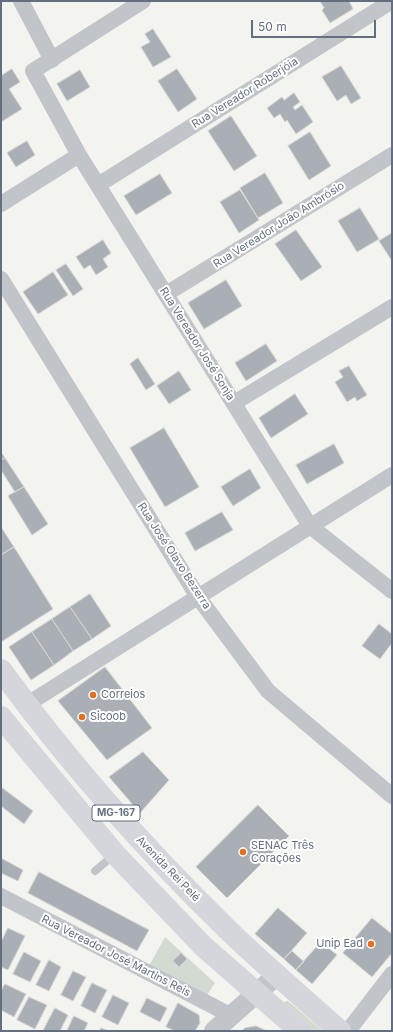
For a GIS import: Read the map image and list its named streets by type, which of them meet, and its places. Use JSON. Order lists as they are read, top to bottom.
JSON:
{
  "streets": {
    "main road": ["MG-167", "Avenida Rei Pelé"],
    "street": [
      "Rua Vereador Roberjóia",
      "Rua Vereador João Ambrósio",
      "Rua Vereador José Sonja",
      "Rua José Olavo Bezerra",
      "Rua Vereador José Martins Reis"
    ]
  },
  "crossings": [
    ["Rua Vereador Roberjóia", "Rua Vereador José Sonja"],
    ["Rua Vereador João Ambrósio", "Rua Vereador José Sonja"]
  ],
  "places": [
    "Correios",
    "Sicoob",
    "SENAC Três Corações",
    "Unip Ead"
  ],
  "scale_bar": "50 m"
}
